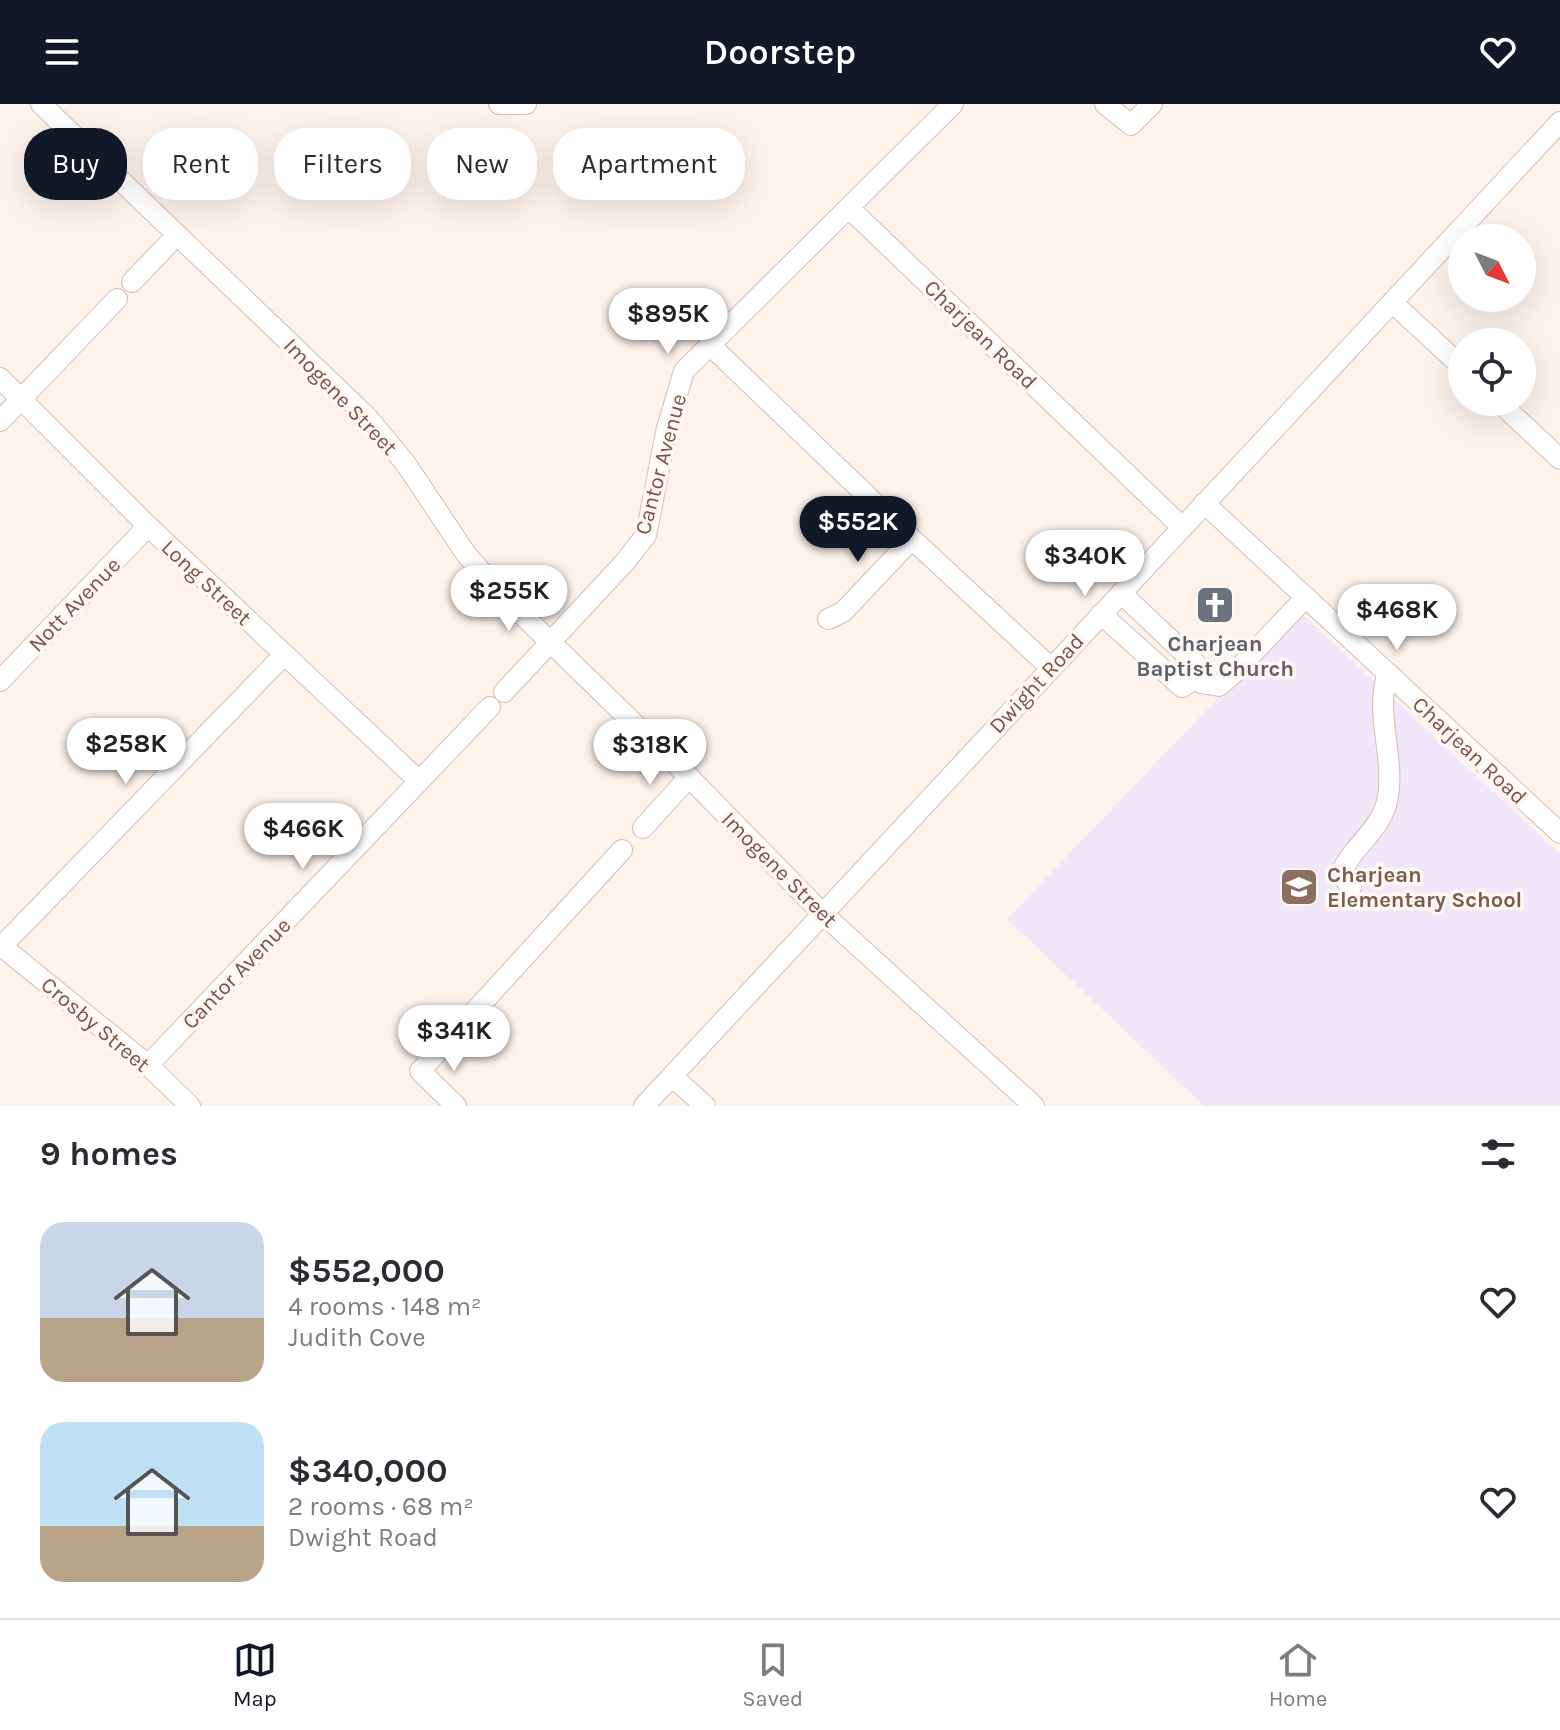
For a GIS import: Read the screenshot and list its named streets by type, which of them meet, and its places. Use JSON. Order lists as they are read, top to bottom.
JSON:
{
  "streets": {
    "street": [
      "Charjean Road",
      "Imogene Street",
      "Cantor Avenue",
      "Long Street",
      "Nott Avenue",
      "Dwight Road",
      "Crosby Street"
    ]
  },
  "crossings": [
    ["Charjean Road", "Cantor Avenue"],
    ["Charjean Road", "Dwight Road"],
    ["Imogene Street", "Cantor Avenue"],
    ["Imogene Street", "Dwight Road"],
    ["Cantor Avenue", "Long Street"],
    ["Cantor Avenue", "Crosby Street"],
    ["Long Street", "Nott Avenue"]
  ],
  "places": {
    "church": ["Charjean Baptist Church"],
    "school or university": ["Charjean Elementary School"]
  },
  "north": "bottom right",
  "page": {
    "header": "Doorstep",
    "chip": [
      "Buy",
      "Rent",
      "Filters",
      "New",
      "Apartment"
    ],
    "price": [
      "$895K",
      "$552K",
      "$340K",
      "$255K",
      "$468K",
      "$258K",
      "$318K",
      "$466K",
      "$341K"
    ],
    "heading": "9 homes",
    "list": [
      {
        "name": "$552,000",
        "note": "4 rooms · 148 m² · Judith Cove"
      },
      {
        "name": "$340,000",
        "note": "2 rooms · 68 m² · Dwight Road"
      }
    ],
    "tabs": ["Map", "Saved", "Home"]
  }
}
